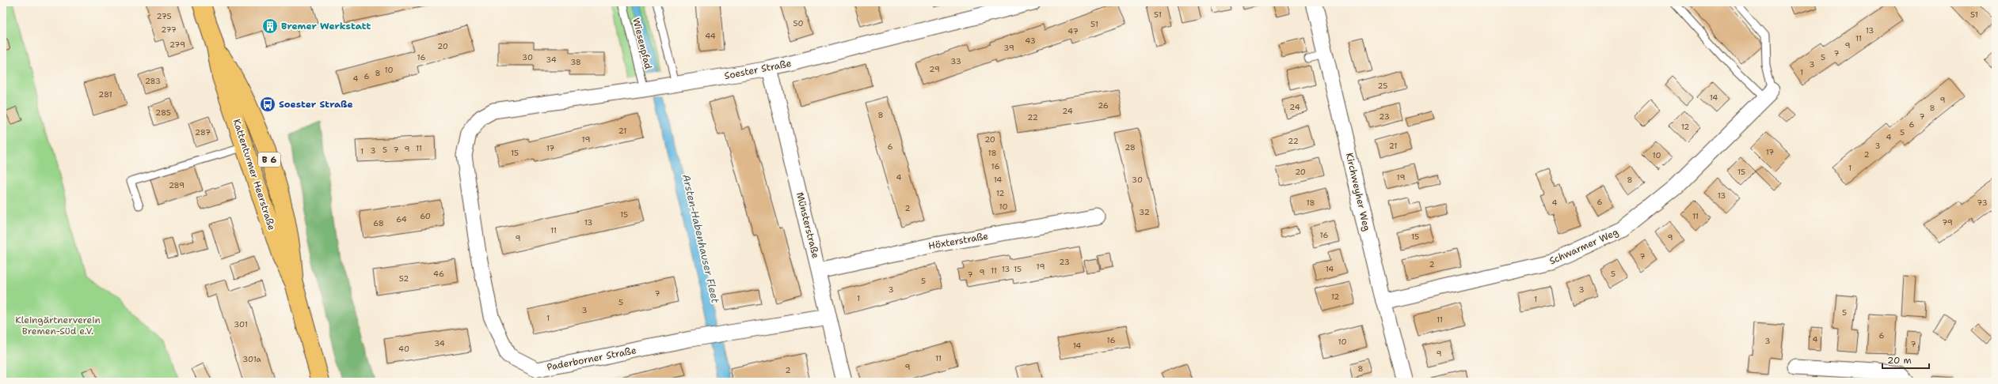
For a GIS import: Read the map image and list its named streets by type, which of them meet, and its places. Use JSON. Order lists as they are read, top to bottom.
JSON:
{
  "streets": {
    "main road": ["B 6", "Kattenturmer Heerstraße"],
    "street": [
      "Soester Straße",
      "Kirchweyher Weg",
      "Münsterstraße",
      "Höxterstraße",
      "Schwarmer Weg",
      "Paderborner Straße"
    ],
    "lane": ["Wiesenpfad"]
  },
  "crossings": [
    ["Wiesenpfad", "Soester Straße"],
    ["Soester Straße", "Münsterstraße"],
    ["Soester Straße", "Paderborner Straße"],
    ["Kirchweyher Weg", "Schwarmer Weg"],
    ["Münsterstraße", "Höxterstraße"],
    ["Münsterstraße", "Paderborner Straße"]
  ],
  "water": ["Arsten-Habenhauser Fleet"],
  "parks": ["Kleingärtnerverein Bremen-Süd e.V."],
  "places": {
    "building": ["Bremer Werkstatt"],
    "bus stop": ["Soester Straße"]
  },
  "house_numbers": [
    "51",
    "51",
    "275",
    "50",
    "51",
    "277",
    "13",
    "47",
    "44",
    "11",
    "43",
    "279",
    "9",
    "20",
    "39",
    "7",
    "16",
    "30",
    "5",
    "34",
    "33",
    "38",
    "3",
    "29",
    "10",
    "1",
    "8",
    "6",
    "4",
    "283",
    "25",
    "281",
    "14",
    "9",
    "26",
    "24",
    "8",
    "24",
    "285",
    "8",
    "23",
    "7",
    "22",
    "6",
    "12",
    "21",
    "287",
    "5",
    "4",
    "19",
    "20",
    "22",
    "21",
    "3",
    "6",
    "28",
    "11",
    "17",
    "9",
    "5",
    "7",
    "3",
    "1",
    "17",
    "15",
    "18",
    "2",
    "10",
    "16",
    "1",
    "20",
    "15",
    "4",
    "19",
    "14",
    "30",
    "8",
    "289",
    "12",
    "13",
    "6",
    "18",
    "4",
    "73",
    "10",
    "2",
    "32",
    "15",
    "60",
    "11",
    "64",
    "13",
    "79",
    "68",
    "11",
    "16",
    "15",
    "9",
    "9",
    "7",
    "23",
    "2",
    "19",
    "13",
    "15",
    "14",
    "11",
    "9",
    "46",
    "5",
    "7",
    "52",
    "5",
    "3",
    "3",
    "7",
    "12",
    "1",
    "1",
    "5",
    "3",
    "5",
    "1",
    "11",
    "301",
    "6",
    "4",
    "16",
    "3",
    "10",
    "34",
    "7",
    "14",
    "40",
    "9",
    "11",
    "301a",
    "9",
    "8",
    "2"
  ],
  "scale_bar": "20 m"
}
